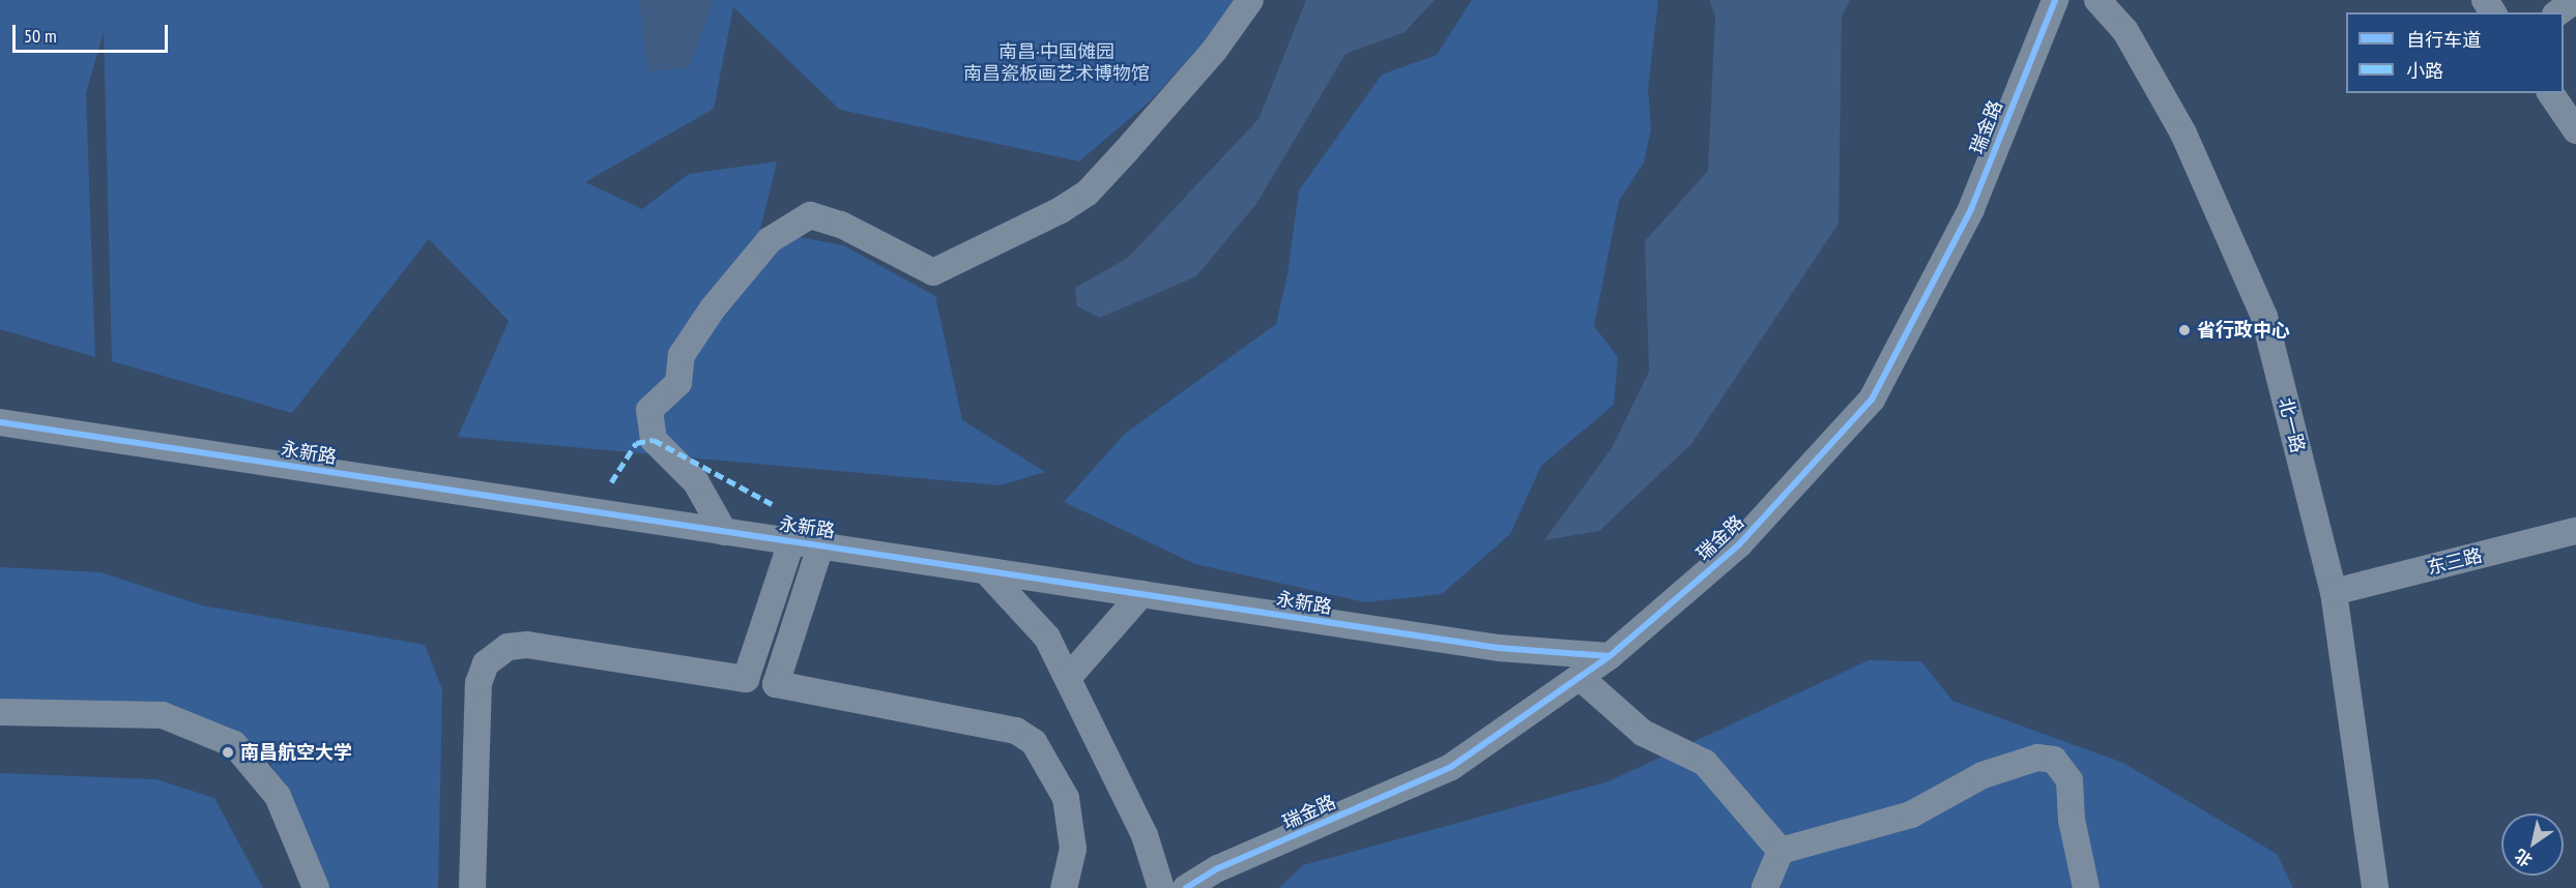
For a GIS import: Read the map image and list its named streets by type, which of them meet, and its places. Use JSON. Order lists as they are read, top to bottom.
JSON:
{
  "streets": {
    "street": [
      "瑞金路",
      "北一路",
      "永新路",
      "东三路"
    ]
  },
  "crossings": [
    ["瑞金路", "永新路"],
    ["北一路", "东三路"]
  ],
  "parks": ["南昌·中国傩园 南昌瓷板画艺术博物馆"],
  "places": ["省行政中心", "南昌航空大学"],
  "legend": ["自行车道", "小路"],
  "scale_bar": "50 m",
  "north": "bottom left"
}
